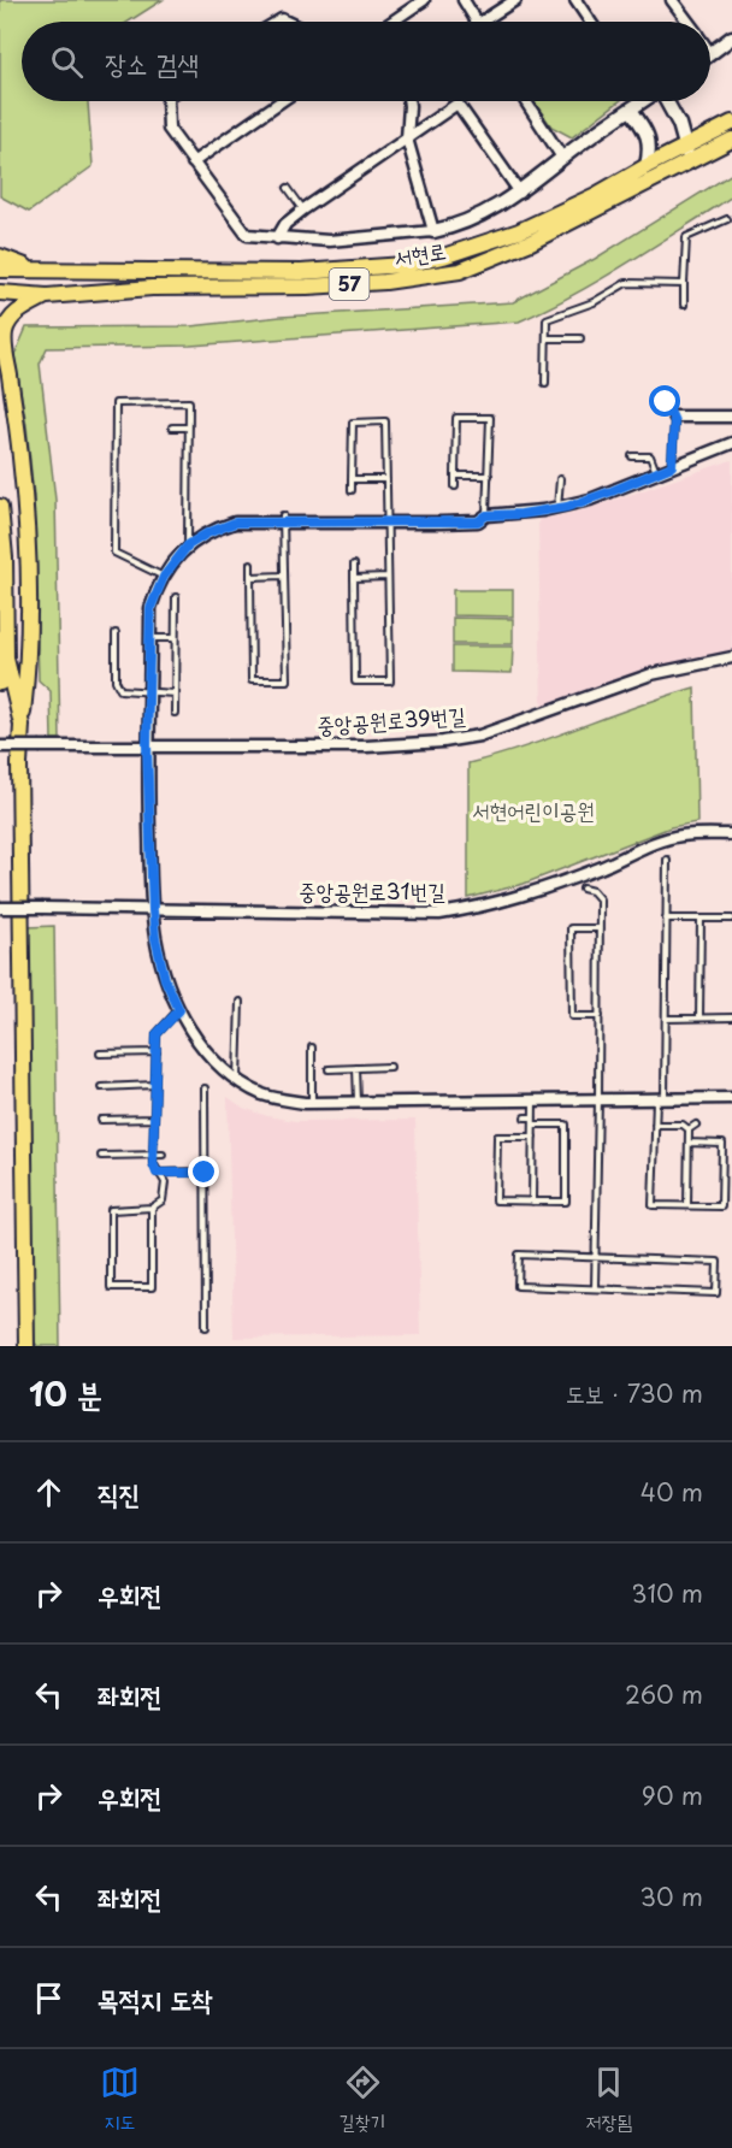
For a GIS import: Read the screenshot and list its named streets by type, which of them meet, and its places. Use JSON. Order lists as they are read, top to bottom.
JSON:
{
  "streets": {
    "main road": ["서현로", "57"],
    "street": ["중앙공원로39번길", "중앙공원로31번길"]
  },
  "parks": ["서현어린이공원"],
  "page": {
    "search": "장소 검색",
    "heading": ["10 분", "도보 · 730 m"],
    "list": [
      ["직진", "40 m"],
      ["우회전", "310 m"],
      ["좌회전", "260 m"],
      ["우회전", "90 m"],
      ["좌회전", "30 m"],
      "목적지 도착"
    ],
    "nav": ["지도", "길찾기", "저장됨"]
  }
}
